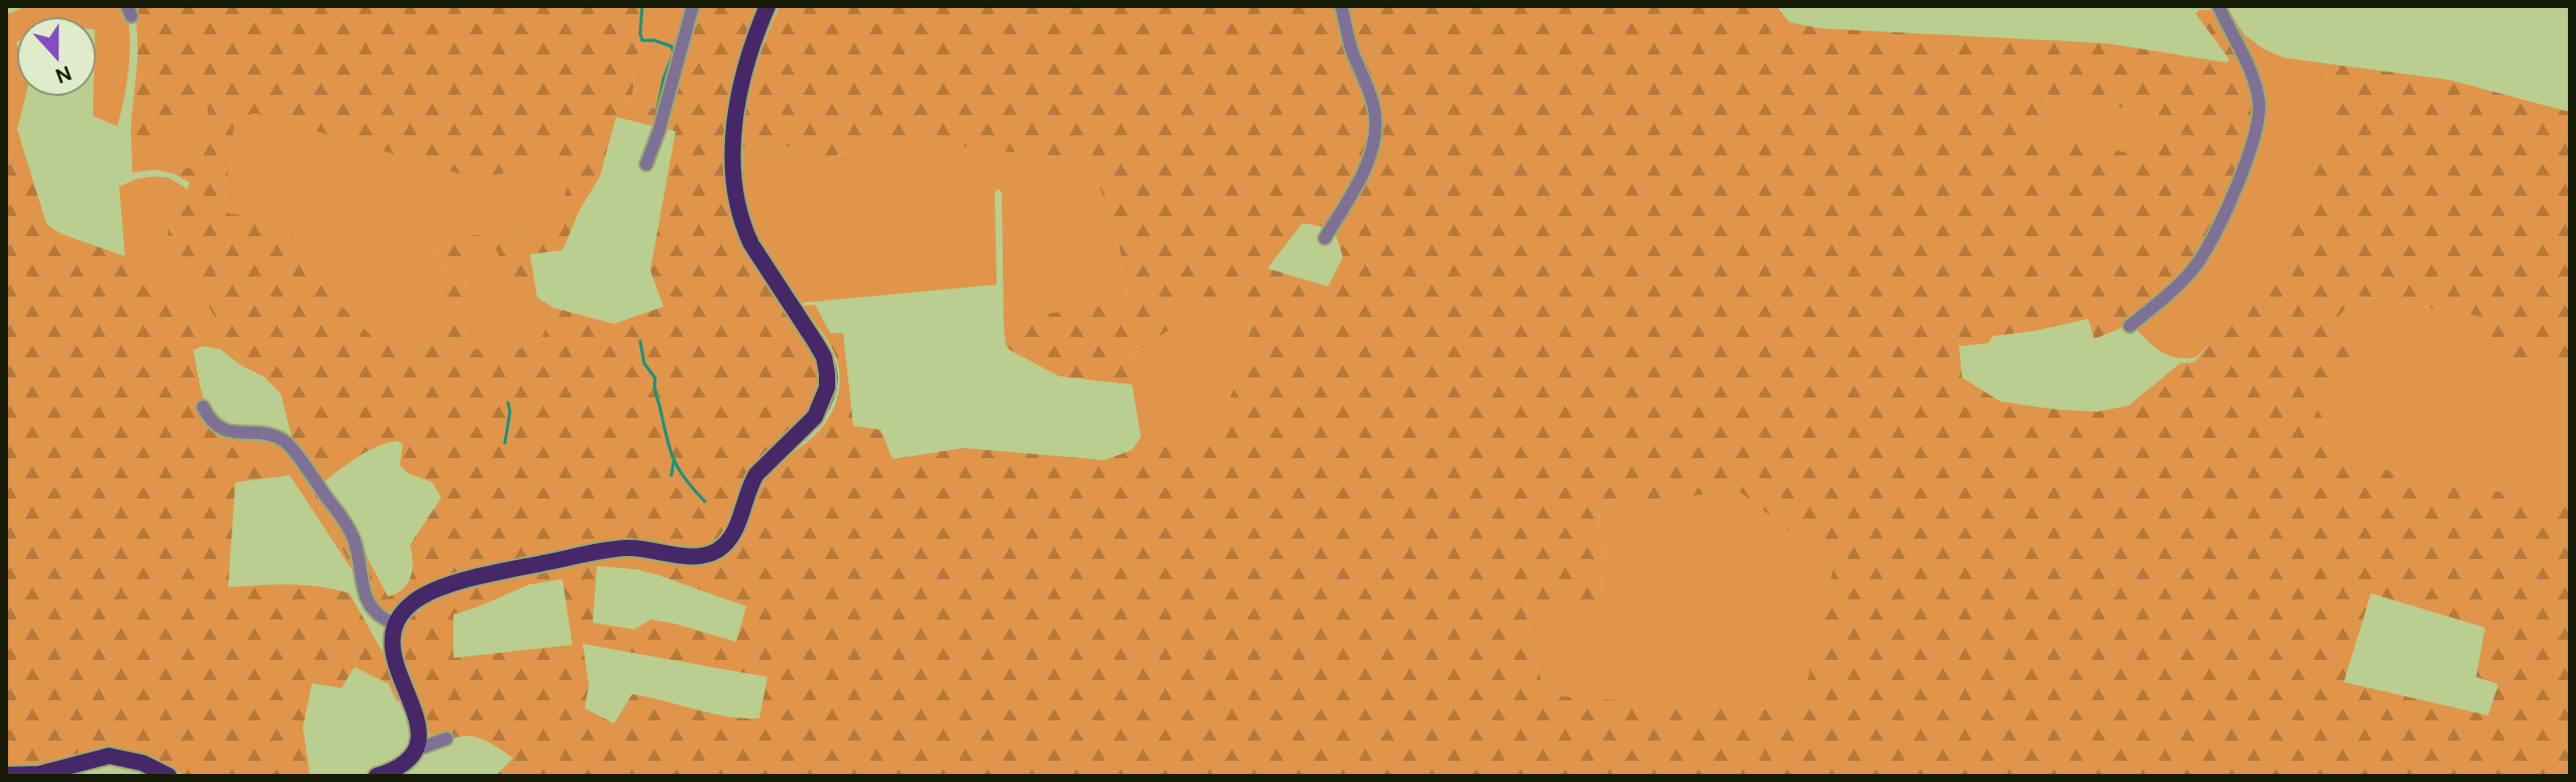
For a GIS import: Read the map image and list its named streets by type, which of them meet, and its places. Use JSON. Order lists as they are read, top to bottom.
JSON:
{
  "north": "bottom"
}
